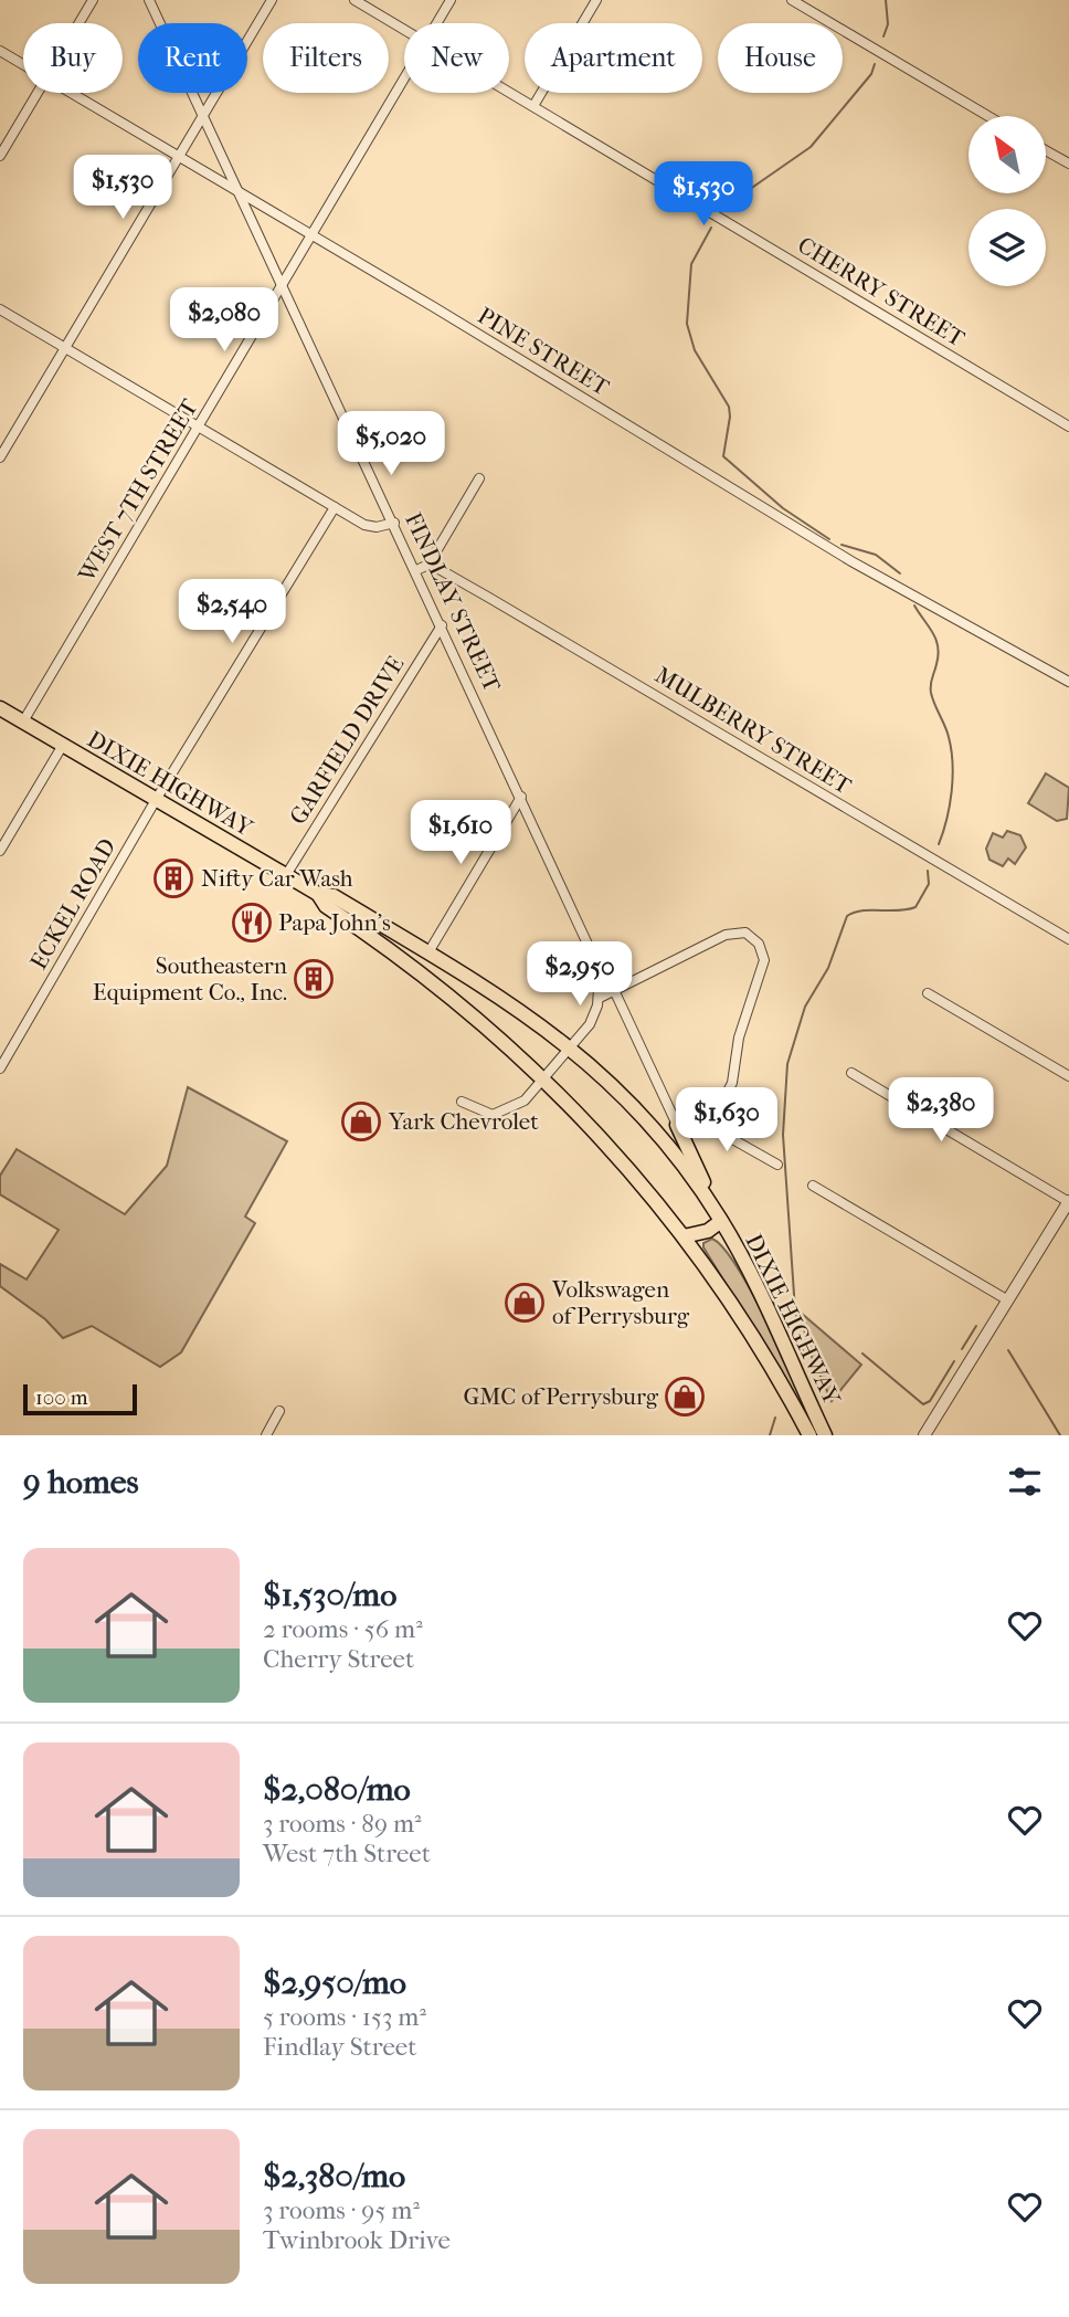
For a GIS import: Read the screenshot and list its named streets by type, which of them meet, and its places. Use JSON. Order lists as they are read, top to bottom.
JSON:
{
  "streets": {
    "main road": ["DIXIE HIGHWAY"],
    "street": [
      "CHERRY STREET",
      "PINE STREET",
      "WEST 7TH STREET",
      "FINDLAY STREET",
      "MULBERRY STREET",
      "GARFIELD DRIVE",
      "ECKEL ROAD"
    ]
  },
  "crossings": [
    ["PINE STREET", "WEST 7TH STREET"],
    ["PINE STREET", "FINDLAY STREET"],
    ["WEST 7TH STREET", "FINDLAY STREET"],
    ["WEST 7TH STREET", "DIXIE HIGHWAY"],
    ["FINDLAY STREET", "GARFIELD DRIVE"],
    ["FINDLAY STREET", "DIXIE HIGHWAY"],
    ["GARFIELD DRIVE", "DIXIE HIGHWAY"],
    ["DIXIE HIGHWAY", "ECKEL ROAD"]
  ],
  "places": {
    "building": ["Nifty Car Wash", "Southeastern Equipment Co., Inc."],
    "restaurant": ["Papa John's"],
    "shop": ["Yark Chevrolet", "Volkswagen of Perrysburg", "GMC of Perrysburg"]
  },
  "scale_bar": "100 m",
  "north": "top left",
  "page": {
    "chip": [
      "Buy",
      "Rent",
      "Filters",
      "New",
      "Apartment",
      "House"
    ],
    "price": [
      "$1,530",
      "$1,530",
      "$2,080",
      "$5,020",
      "$2,540",
      "$1,610",
      "$2,950",
      "$2,380",
      "$1,630"
    ],
    "scale": "100 m",
    "heading": "9 homes",
    "list": [
      {
        "name": "$1,530/mo",
        "note": "2 rooms · 56 m² · Cherry Street"
      },
      {
        "name": "$2,080/mo",
        "note": "3 rooms · 89 m² · West 7th Street"
      },
      {
        "name": "$2,950/mo",
        "note": "5 rooms · 153 m² · Findlay Street"
      },
      {
        "name": "$2,380/mo",
        "note": "3 rooms · 95 m² · Twinbrook Drive"
      }
    ]
  }
}
